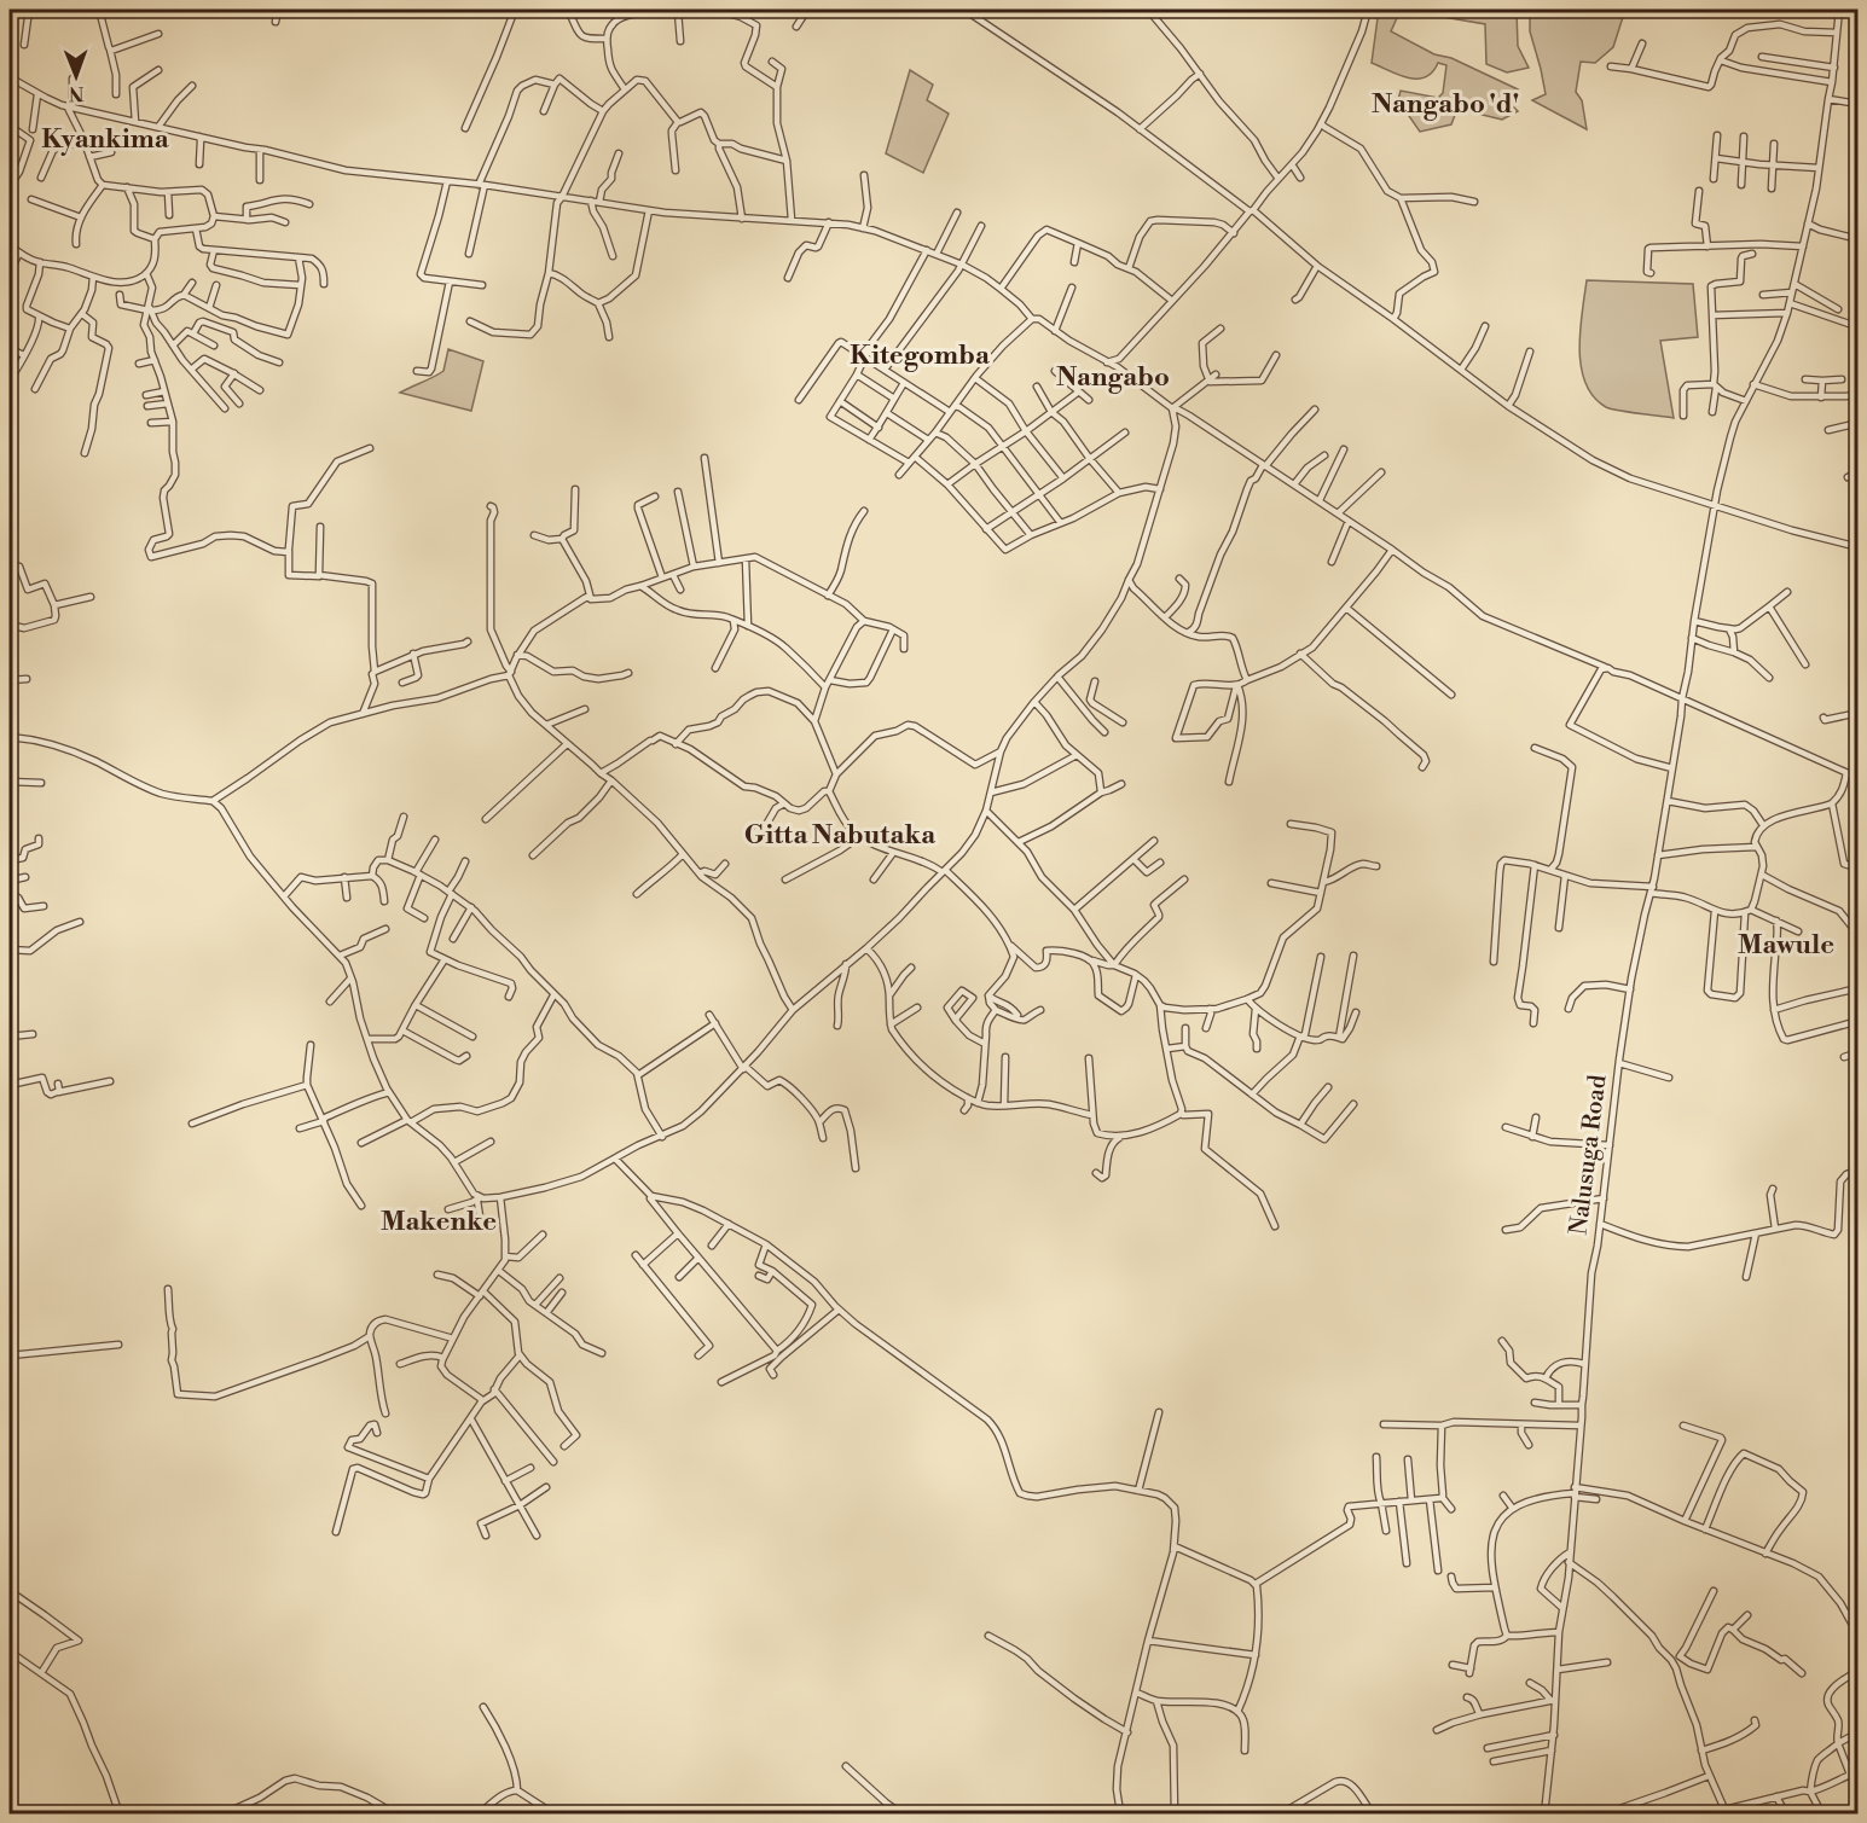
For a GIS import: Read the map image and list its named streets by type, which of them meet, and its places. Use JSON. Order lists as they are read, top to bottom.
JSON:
{
  "streets": {
    "street": ["Nalusuga Road"]
  },
  "districts": [
    "Nangabo 'd'",
    "Kyankima",
    "Kitegomba",
    "Nangabo",
    "Gitta Nabutaka",
    "Mawule",
    "Makenke"
  ],
  "north": "bottom"
}
